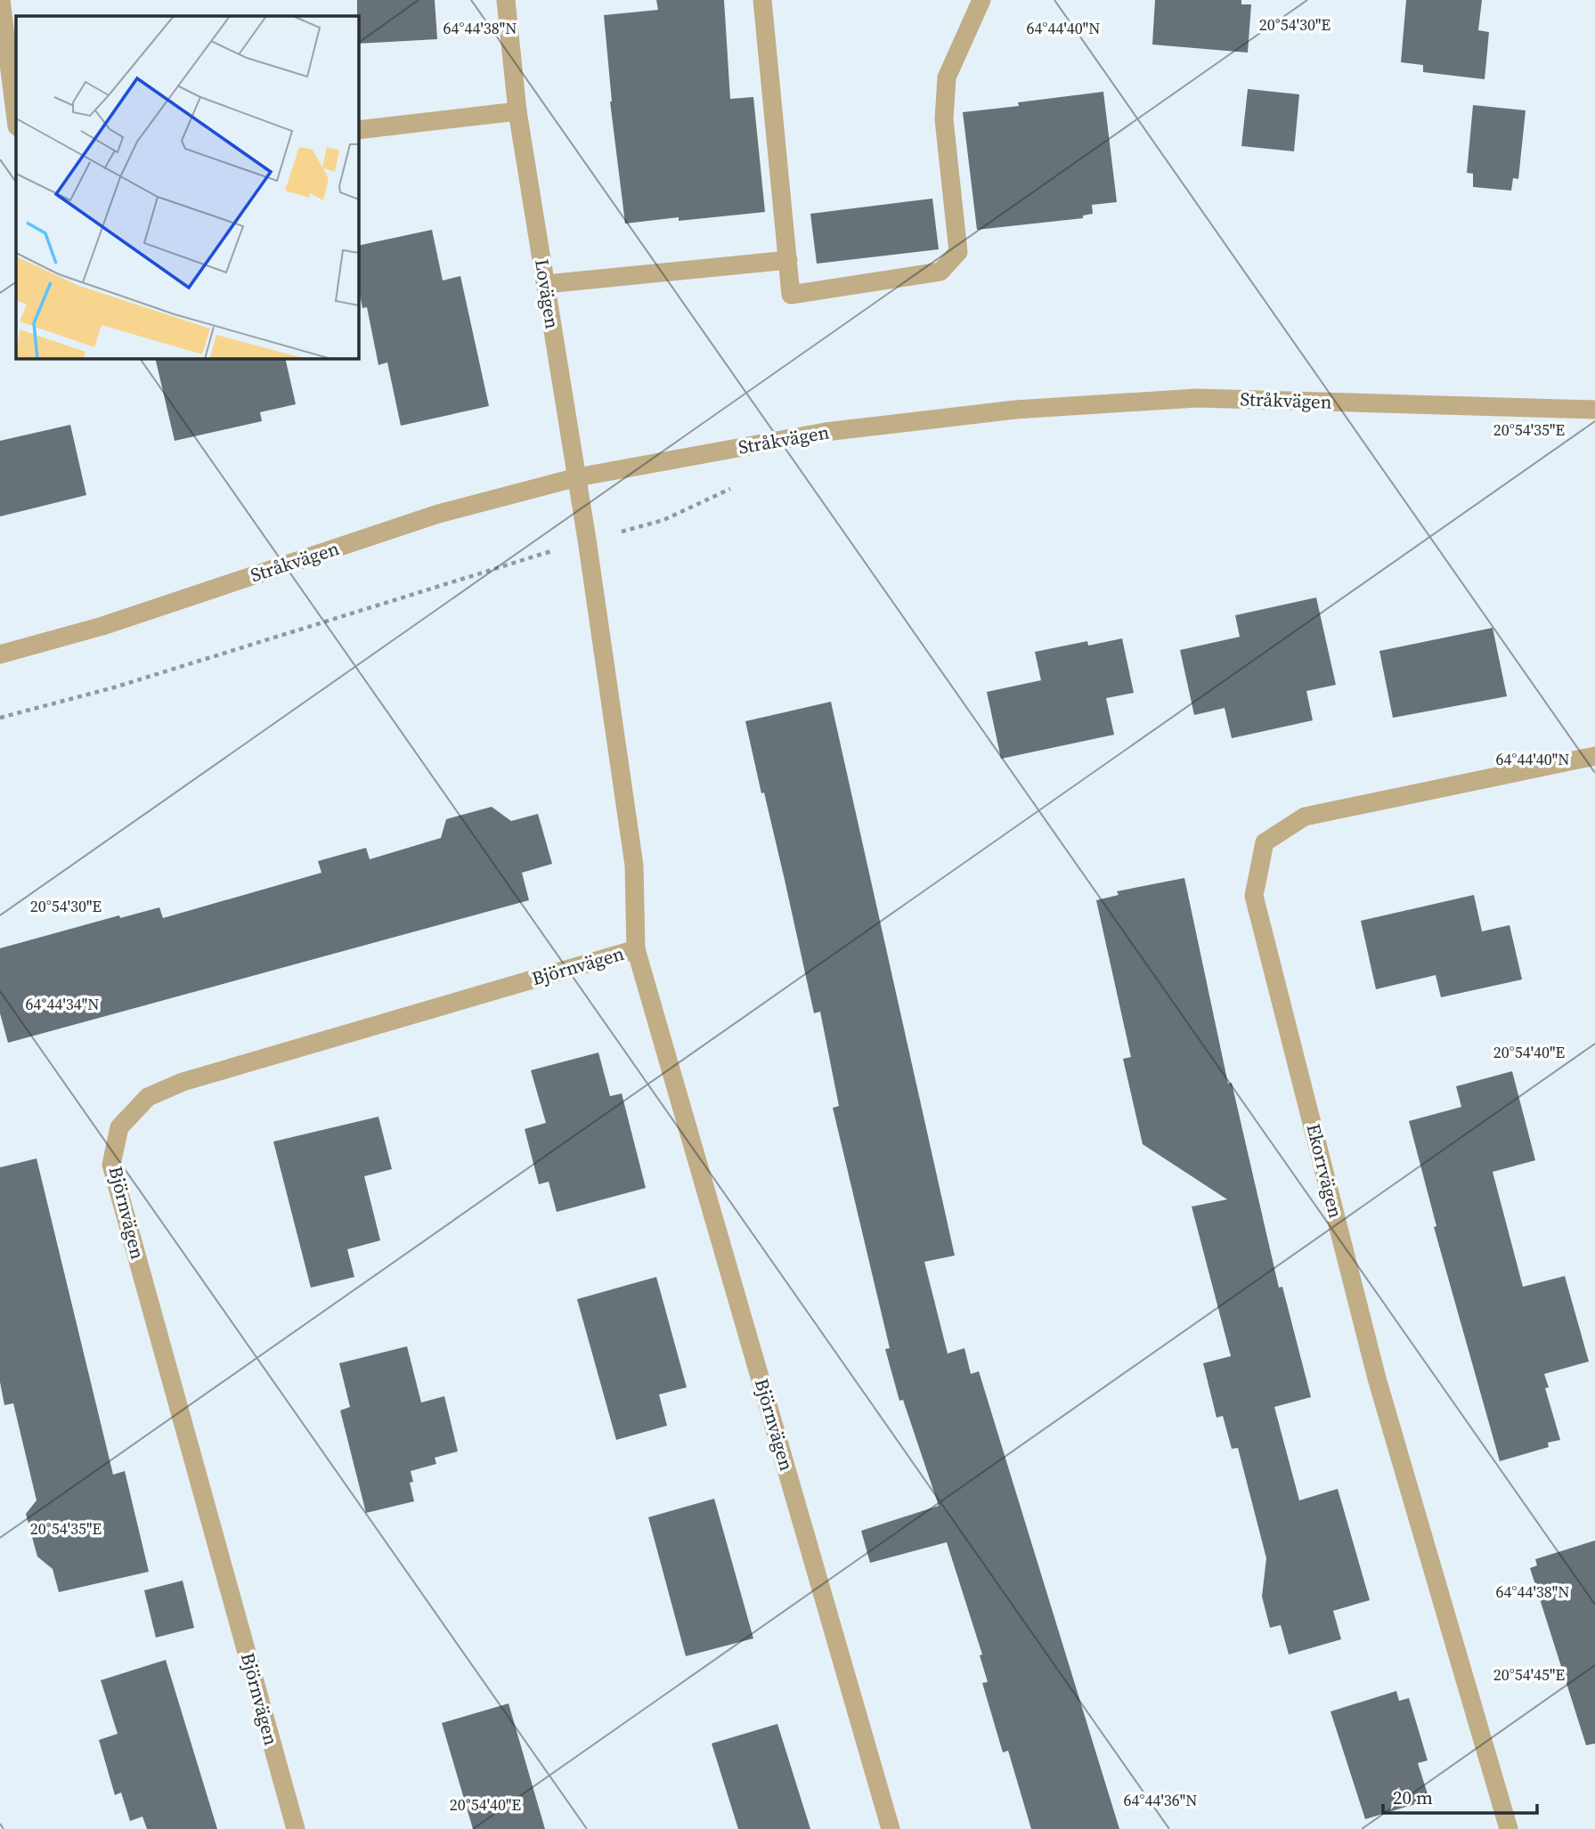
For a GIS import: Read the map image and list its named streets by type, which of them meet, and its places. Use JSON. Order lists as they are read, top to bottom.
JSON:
{
  "streets": {
    "street": [
      "Lovägen",
      "Stråkvägen",
      "Björnvägen",
      "Ekorrvägen"
    ]
  },
  "crossings": [
    ["Lovägen", "Stråkvägen"],
    ["Lovägen", "Björnvägen"],
    ["Stråkvägen", "Björnvägen"]
  ],
  "scale_bar": "20 m",
  "coordinates": [
    "20°54'30\"E",
    "64°44'38\"N",
    "64°44'40\"N",
    "20°54'35\"E",
    "64°44'34\"N",
    "20°54'40\"E",
    "20°54'45\"E",
    "64°44'36\"N"
  ]
}
